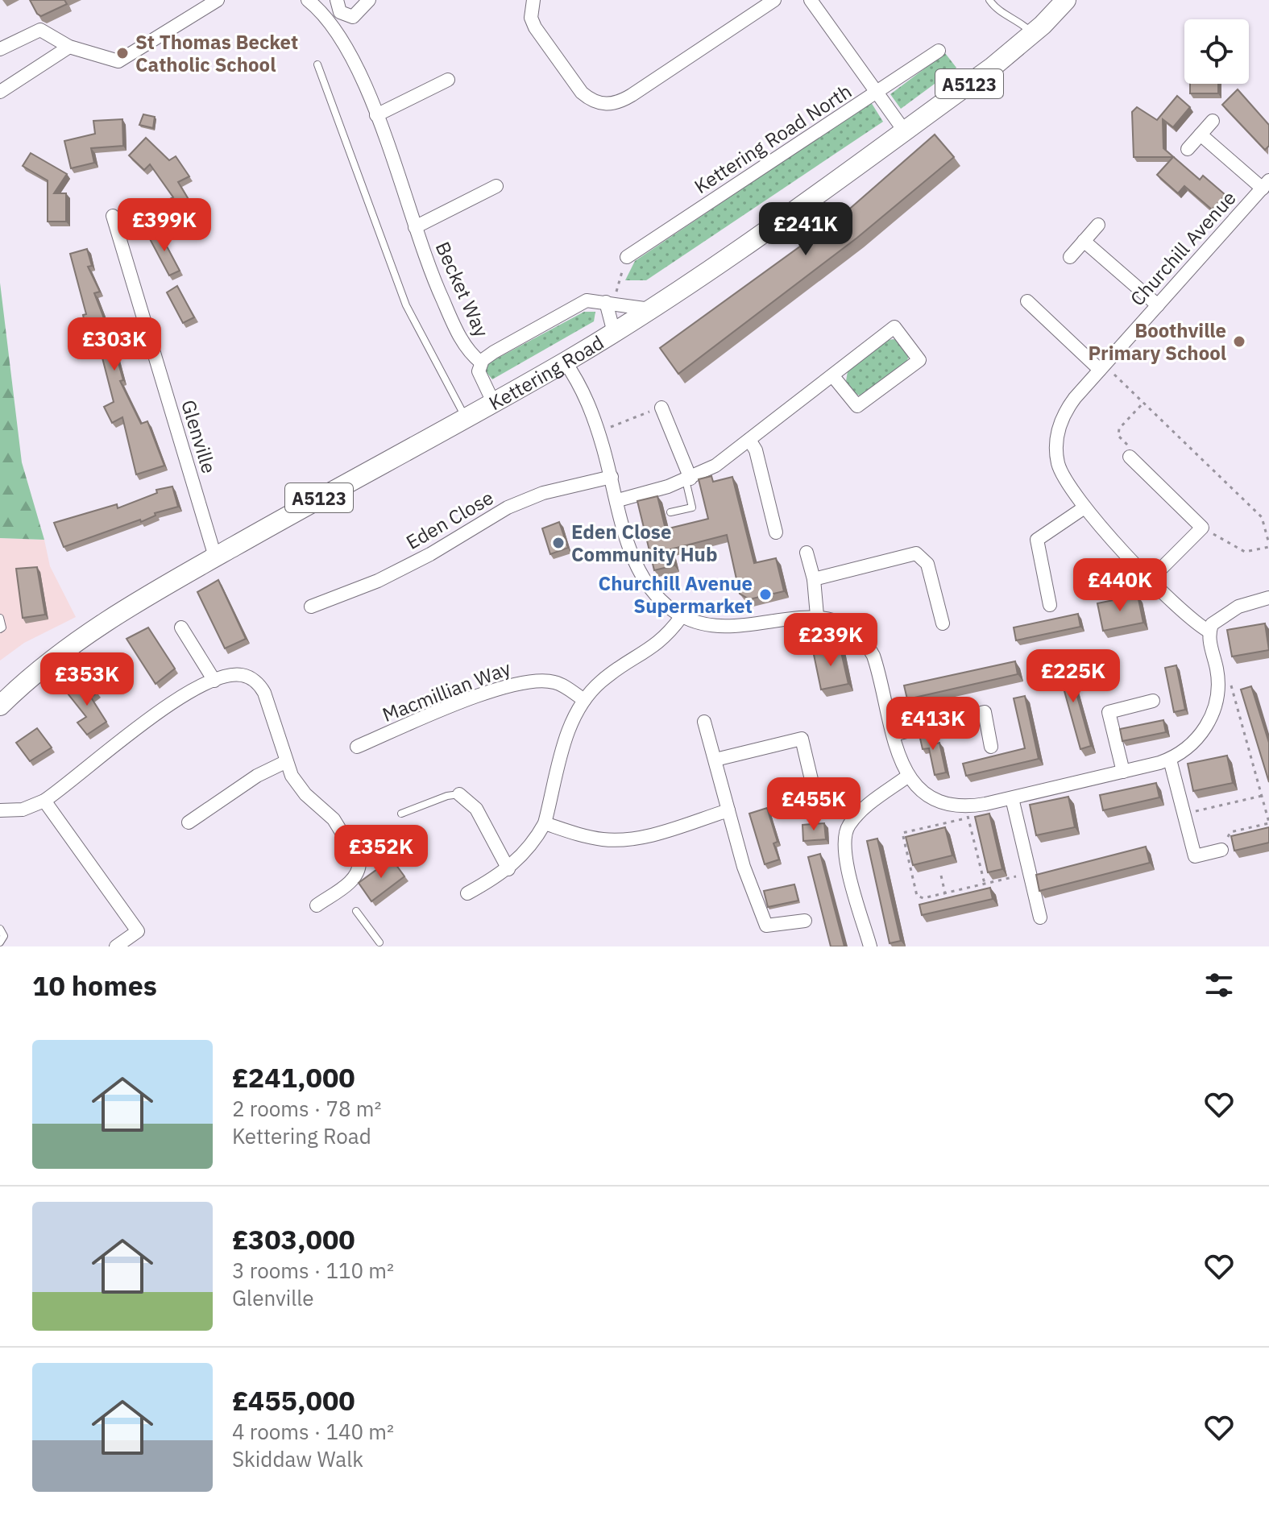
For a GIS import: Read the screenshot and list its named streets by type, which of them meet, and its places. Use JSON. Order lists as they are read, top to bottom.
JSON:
{
  "streets": {
    "main road": ["A5123", "Kettering Road"],
    "street": [
      "Kettering Road North",
      "Churchill Avenue",
      "Becket Way",
      "Glenville",
      "Eden Close",
      "Macmillian Way"
    ]
  },
  "crossings": [
    ["Kettering Road", "Glenville"]
  ],
  "places": [
    "St Thomas Becket Catholic School",
    "Boothville Primary School",
    "Eden Close Community Hub",
    "Churchill Avenue Supermarket"
  ],
  "page": {
    "price": [
      "£399K",
      "£241K",
      "£303K",
      "£440K",
      "£239K",
      "£225K",
      "£353K",
      "£413K",
      "£455K",
      "£352K"
    ],
    "heading": "10 homes",
    "list": [
      {
        "name": "£241,000",
        "note": "2 rooms · 78 m² · Kettering Road"
      },
      {
        "name": "£303,000",
        "note": "3 rooms · 110 m² · Glenville"
      },
      {
        "name": "£455,000",
        "note": "4 rooms · 140 m² · Skiddaw Walk"
      }
    ]
  }
}
